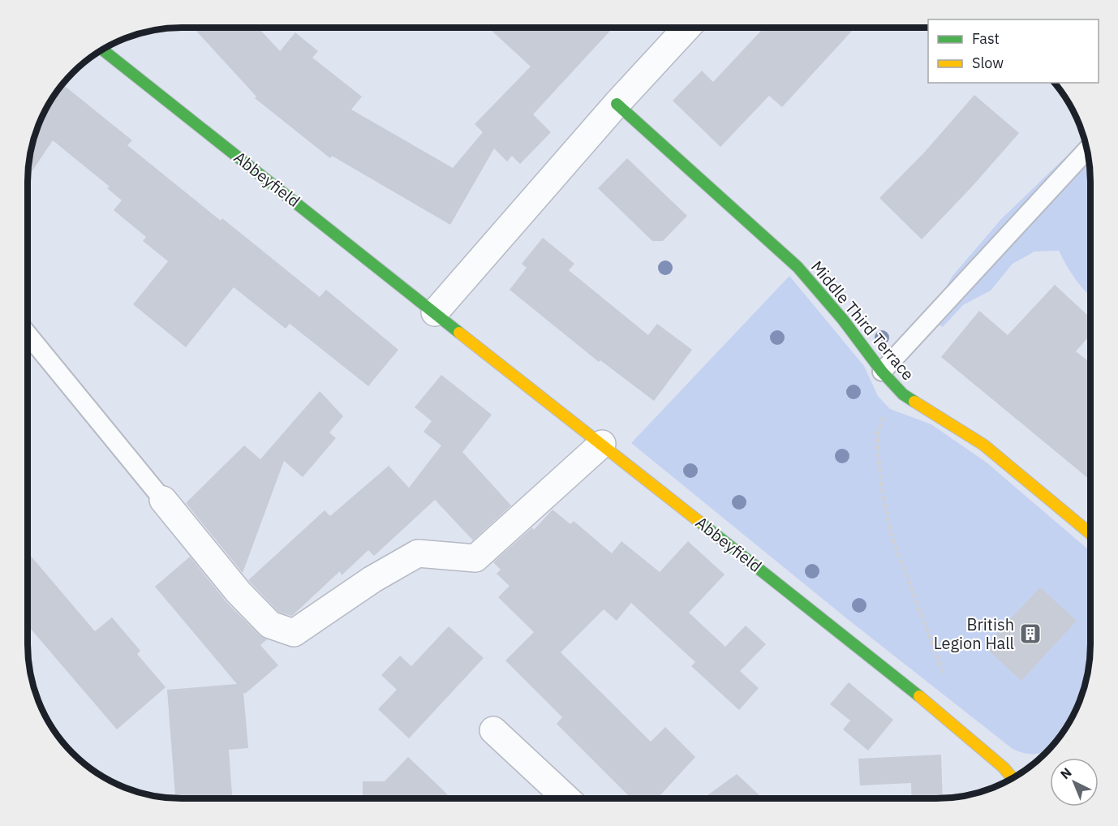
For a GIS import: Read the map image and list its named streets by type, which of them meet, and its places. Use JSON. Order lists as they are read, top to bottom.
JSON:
{
  "streets": {
    "street": ["Abbeyfield", "Middle Third Terrace"]
  },
  "places": {
    "building": ["British Legion Hall"]
  },
  "legend": ["Fast", "Slow"],
  "north": "top left"
}
